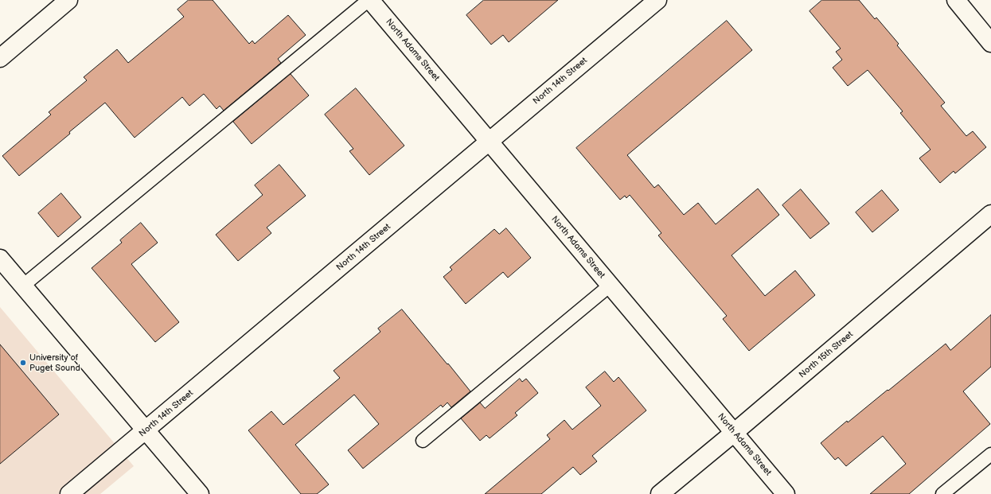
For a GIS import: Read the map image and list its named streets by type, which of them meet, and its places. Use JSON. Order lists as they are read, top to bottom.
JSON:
{
  "streets": {
    "street": ["North Adams Street", "North 14th Street", "North 15th Street"]
  },
  "crossings": [
    ["North Adams Street", "North 14th Street"],
    ["North Adams Street", "North 15th Street"]
  ],
  "places": ["University of Puget Sound"]
}
